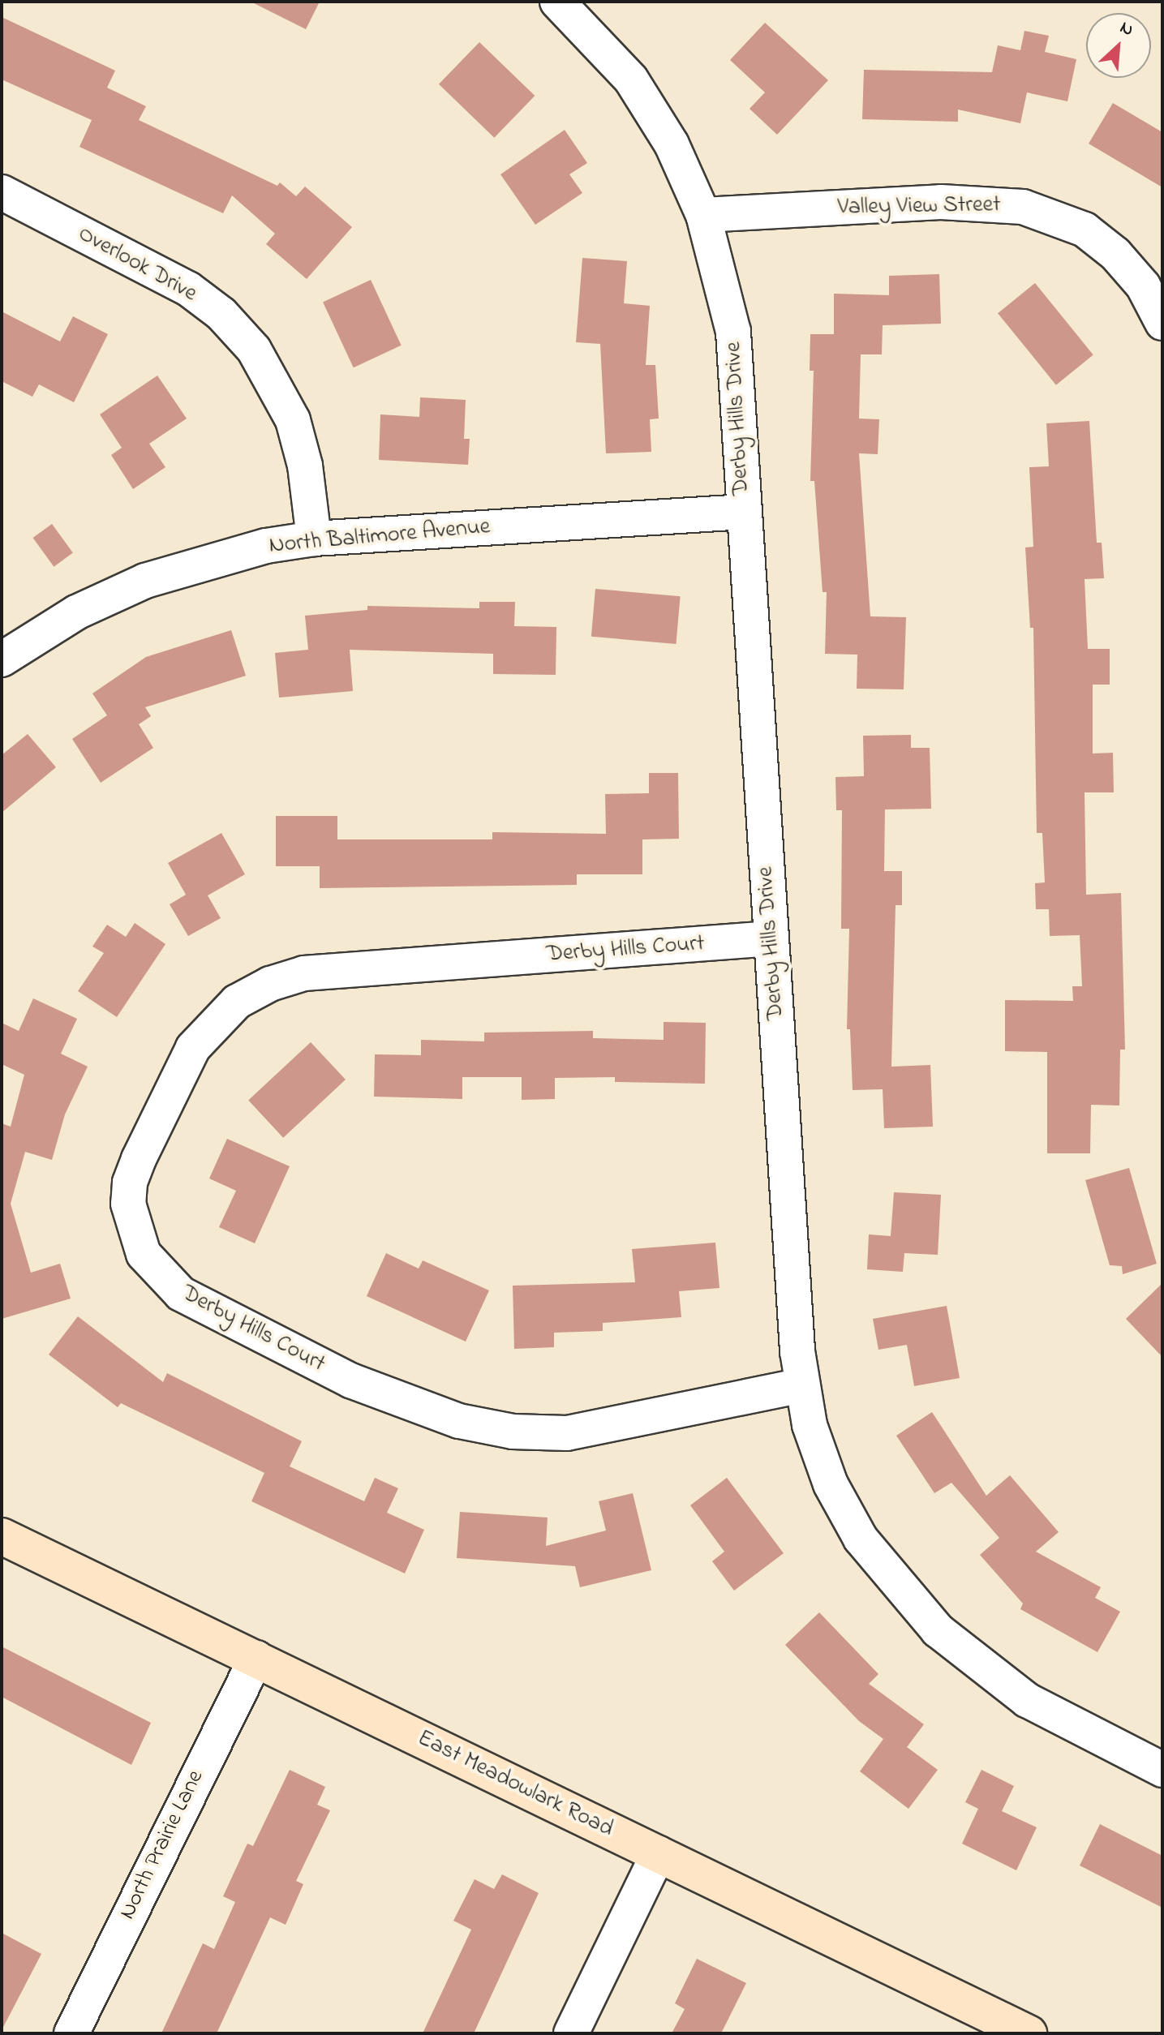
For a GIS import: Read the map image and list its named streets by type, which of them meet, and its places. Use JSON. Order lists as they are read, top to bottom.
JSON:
{
  "streets": {
    "main road": ["East Meadowlark Road"],
    "street": [
      "Valley View Street",
      "Overlook Drive",
      "Derby Hills Drive",
      "North Baltimore Avenue",
      "Derby Hills Court",
      "North Prairie Lane"
    ]
  },
  "crossings": [
    ["Valley View Street", "Derby Hills Drive"],
    ["Overlook Drive", "North Baltimore Avenue"],
    ["Derby Hills Drive", "North Baltimore Avenue"],
    ["Derby Hills Drive", "Derby Hills Court"],
    ["East Meadowlark Road", "North Prairie Lane"]
  ],
  "north": "top right"
}
